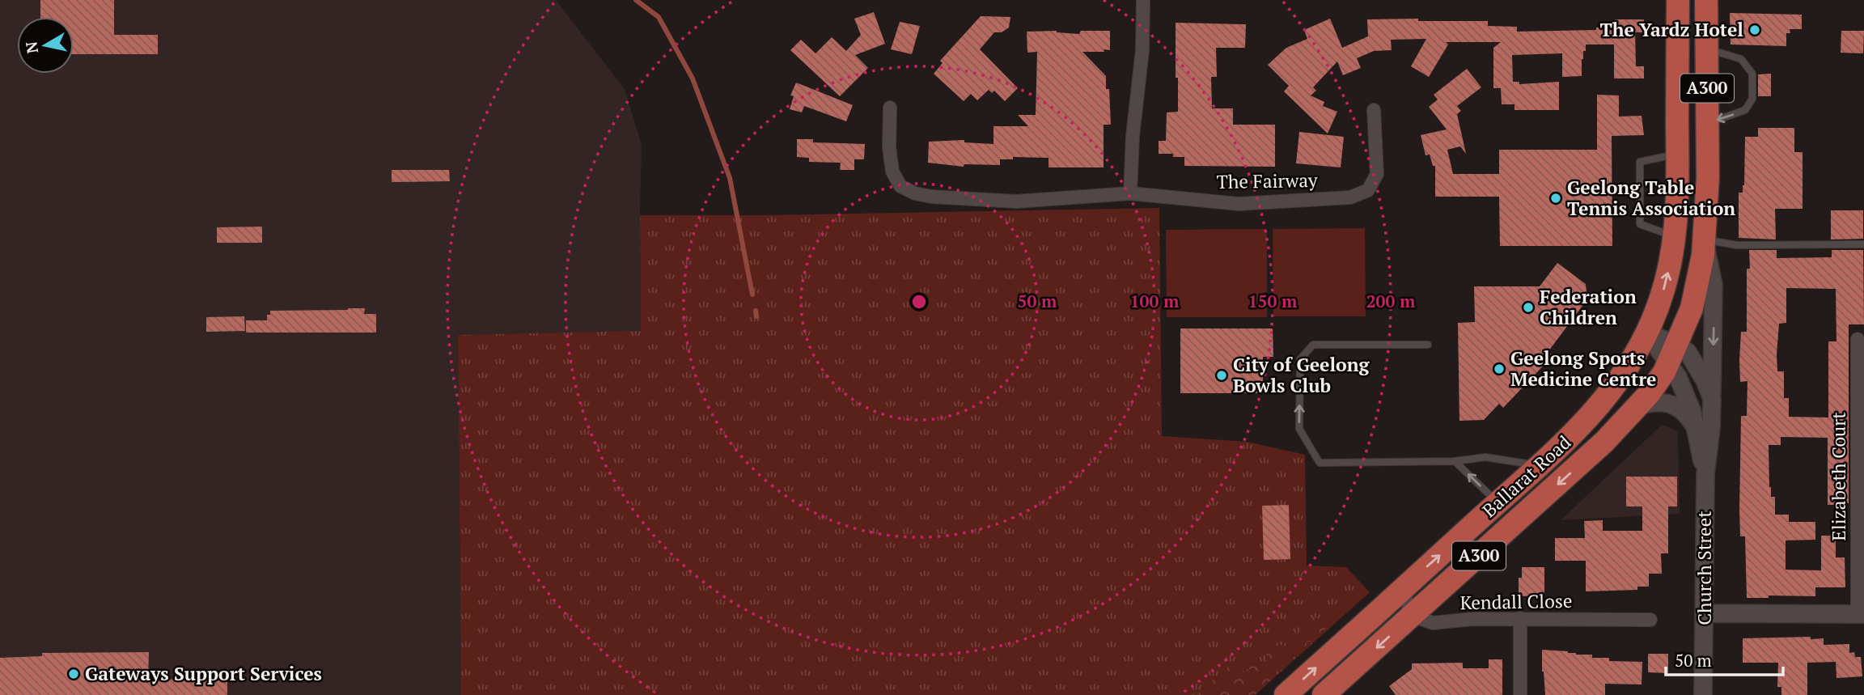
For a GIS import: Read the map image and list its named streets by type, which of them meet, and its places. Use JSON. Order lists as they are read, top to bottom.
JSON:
{
  "streets": {
    "highway": ["A300", "Ballarat Road"],
    "street": [
      "The Fairway",
      "Elizabeth Court",
      "Church Street",
      "Kendall Close"
    ]
  },
  "crossings": [
    ["A300", "Ballarat Road"],
    ["A300", "Church Street"],
    ["Ballarat Road", "Church Street"],
    ["Ballarat Road", "Kendall Close"]
  ],
  "places": [
    "The Yardz Hotel",
    "Geelong Table Tennis Association",
    "Federation Children",
    "Geelong Sports Medicine Centre",
    "City of Geelong Bowls Club",
    "Gateways Support Services"
  ],
  "scale_bar": "50 m",
  "north": "left",
  "rings": [
    "50 m",
    "100 m",
    "150 m",
    "200 m"
  ]
}
